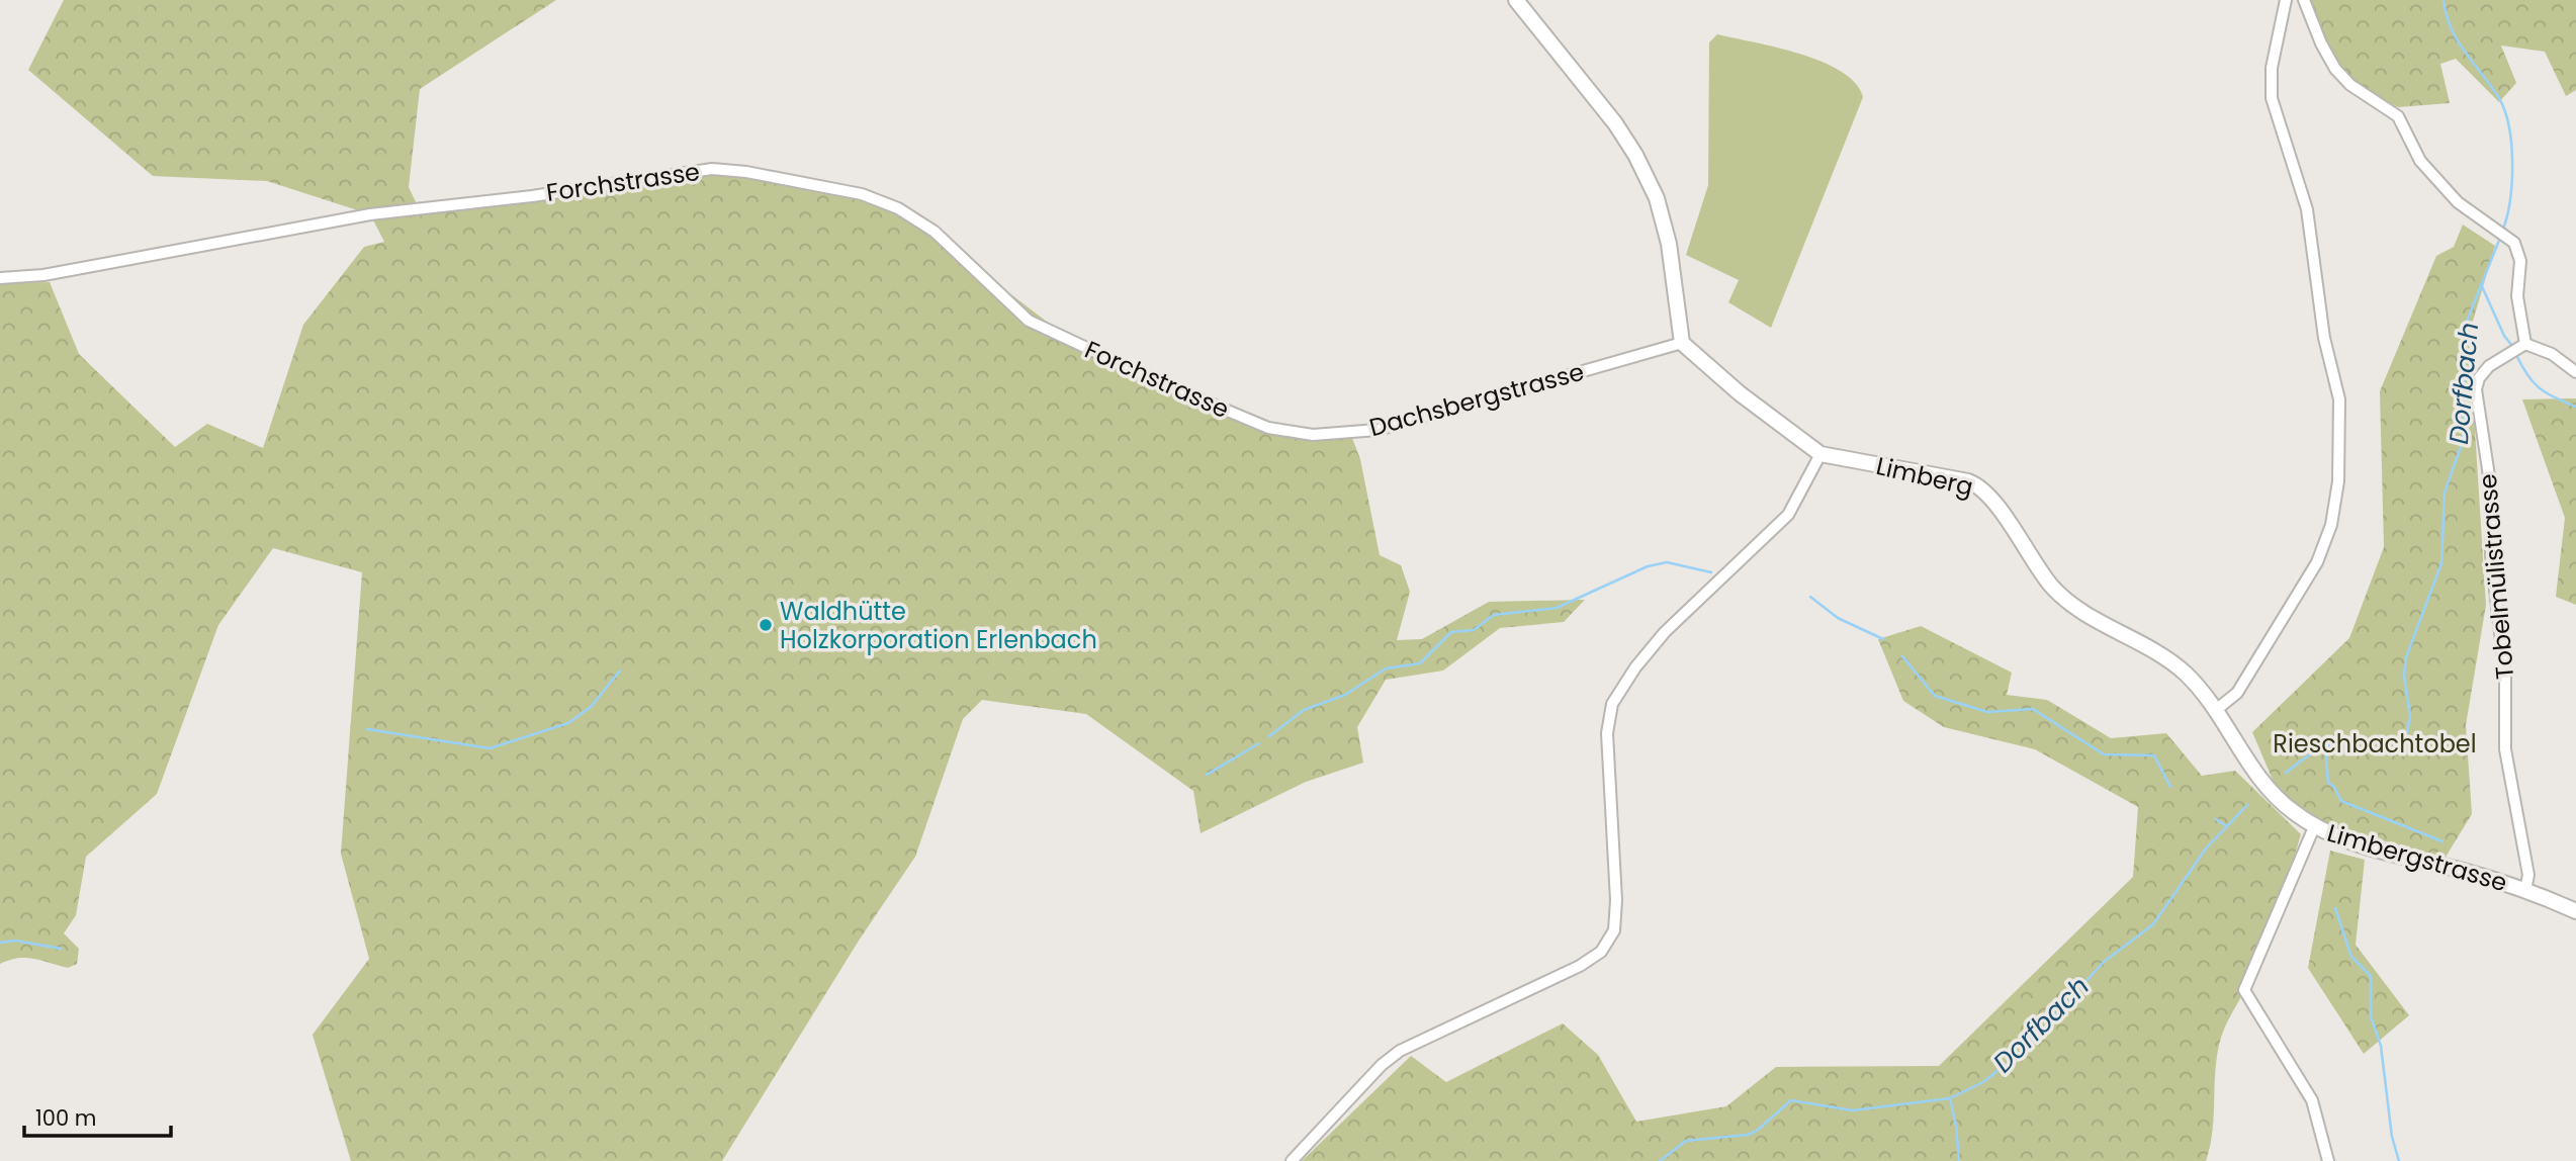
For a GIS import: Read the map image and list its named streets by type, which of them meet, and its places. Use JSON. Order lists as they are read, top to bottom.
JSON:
{
  "streets": {
    "street": [
      "Forchstrasse",
      "Dachsbergstrasse",
      "Limberg",
      "Tobelmülistrasse",
      "Limbergstrasse"
    ]
  },
  "crossings": [
    ["Forchstrasse", "Dachsbergstrasse"],
    ["Dachsbergstrasse", "Limberg"],
    ["Limberg", "Limbergstrasse"],
    ["Tobelmülistrasse", "Limbergstrasse"]
  ],
  "water": ["Dorfbach"],
  "parks": ["Rieschbachtobel"],
  "places": ["Waldhütte Holzkorporation Erlenbach"],
  "scale_bar": "100 m"
}
